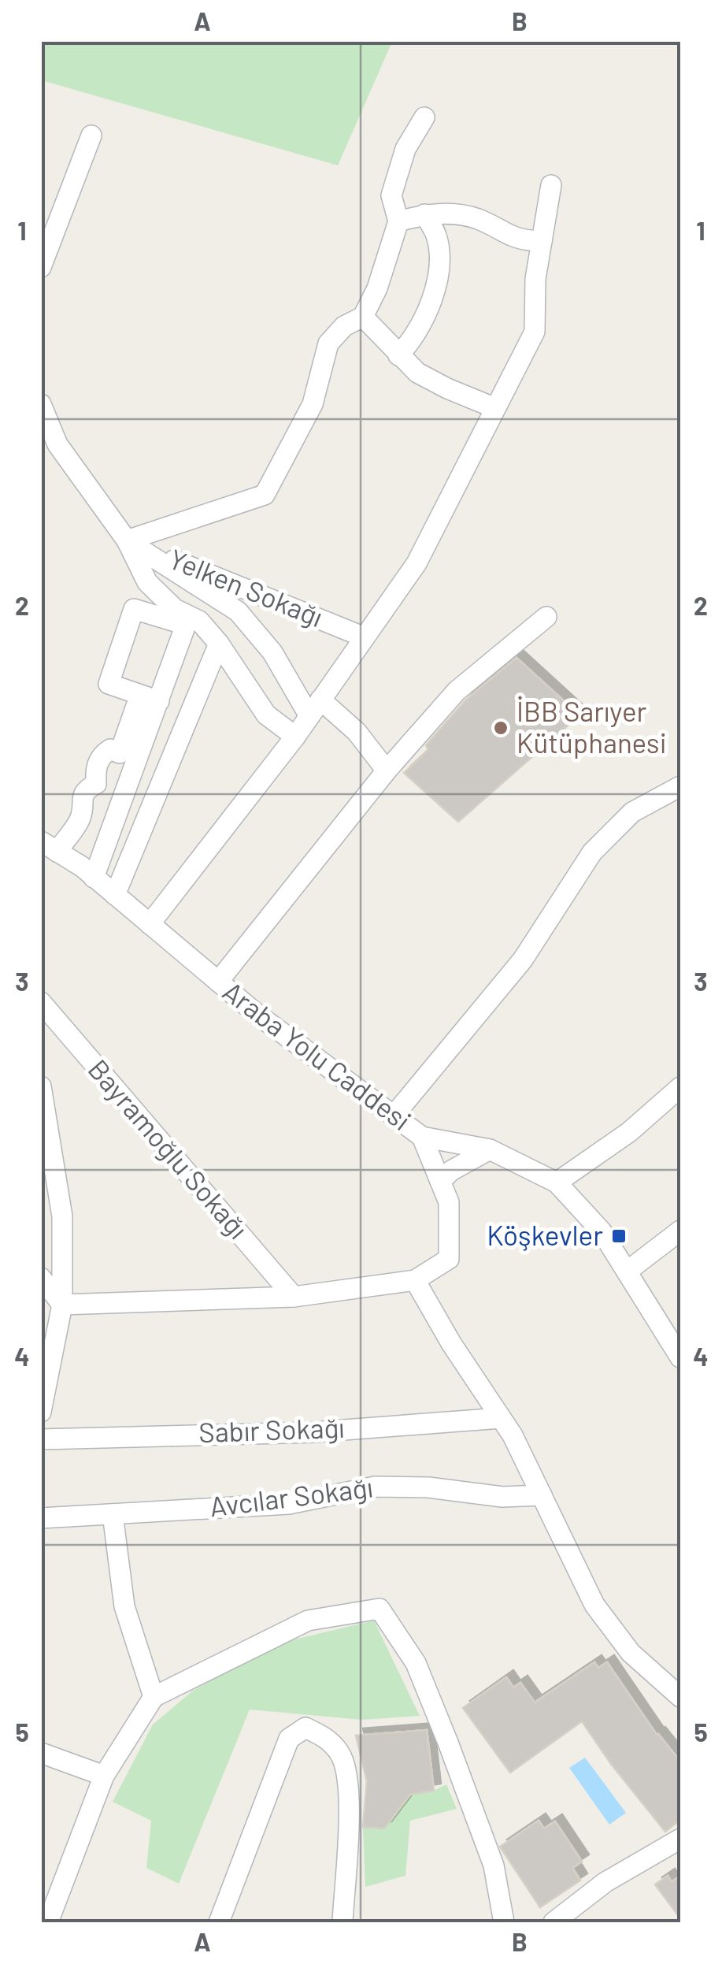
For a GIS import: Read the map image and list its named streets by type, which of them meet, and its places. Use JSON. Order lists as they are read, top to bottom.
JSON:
{
  "streets": {
    "street": [
      "Yelken Sokağı",
      "Araba Yolu Caddesi",
      "Bayramoğlu Sokağı",
      "Sabır Sokağı",
      "Avcılar Sokağı"
    ]
  },
  "places": {
    "other": ["İBB Sarıyer Kütüphanesi"],
    "transit": ["Köşkevler"]
  },
  "grid": {
    "columns": ["A", "B"],
    "rows": [
      "1",
      "2",
      "3",
      "4",
      "5"
    ]
  }
}
